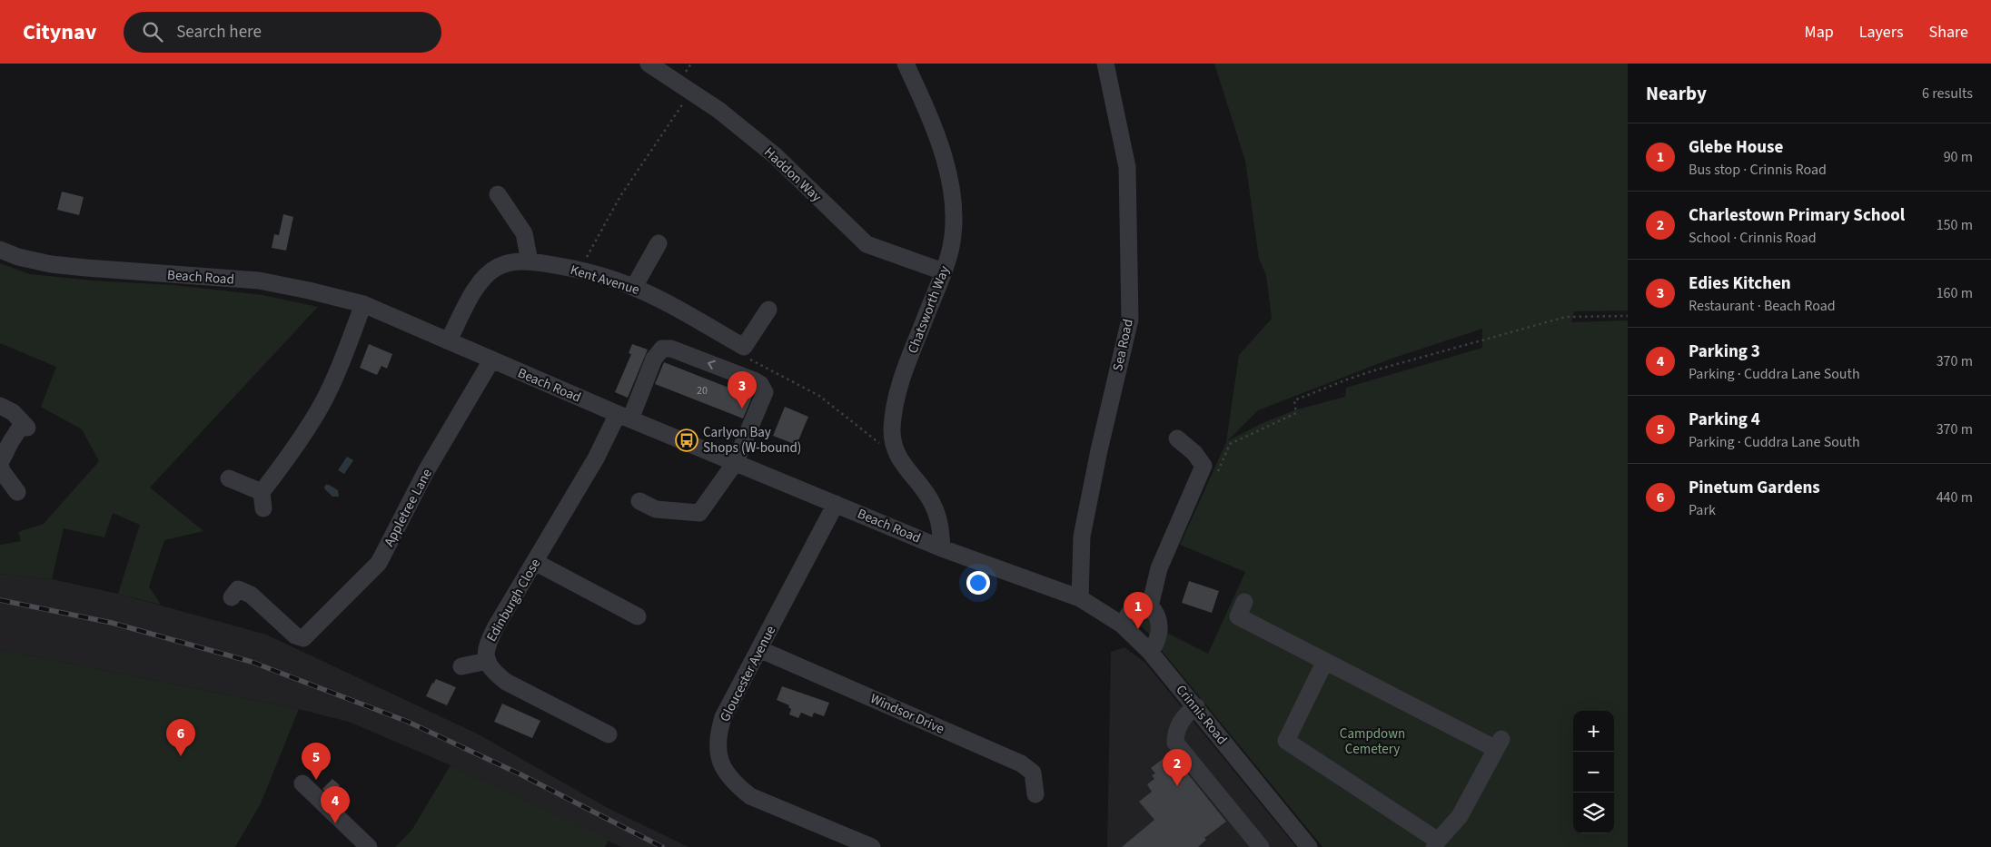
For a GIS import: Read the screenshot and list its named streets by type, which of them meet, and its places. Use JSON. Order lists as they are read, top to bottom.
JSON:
{
  "streets": {
    "street": [
      "Haddon Way",
      "Beach Road",
      "Kent Avenue",
      "Chatsworth Way",
      "Sea Road",
      "Appletree Lane",
      "Edinburgh Close",
      "Gloucester Avenue",
      "Windsor Drive",
      "Crinnis Road"
    ]
  },
  "crossings": [
    ["Haddon Way", "Chatsworth Way"],
    ["Beach Road", "Kent Avenue"],
    ["Beach Road", "Chatsworth Way"],
    ["Beach Road", "Sea Road"],
    ["Beach Road", "Appletree Lane"],
    ["Beach Road", "Edinburgh Close"],
    ["Beach Road", "Gloucester Avenue"],
    ["Beach Road", "Crinnis Road"],
    ["Sea Road", "Crinnis Road"],
    ["Gloucester Avenue", "Windsor Drive"]
  ],
  "parks": ["Campdown Cemetery"],
  "places": {
    "bus stop": ["Carlyon Bay Shops (W-bound)"]
  },
  "house_numbers": ["20"],
  "page": {
    "header": "Citynav",
    "search": "Search here",
    "nav": ["Map", "Layers", "Share"],
    "heading": ["Nearby", "6 results"],
    "list": [
      {
        "mark": "1",
        "name": "Glebe House",
        "note": "Bus stop · Crinnis Road",
        "value": "90 m"
      },
      {
        "mark": "2",
        "name": "Charlestown Primary School",
        "note": "School · Crinnis Road",
        "value": "150 m"
      },
      {
        "mark": "3",
        "name": "Edies Kitchen",
        "note": "Restaurant · Beach Road",
        "value": "160 m"
      },
      {
        "mark": "4",
        "name": "Parking 3",
        "note": "Parking · Cuddra Lane South",
        "value": "370 m"
      },
      {
        "mark": "5",
        "name": "Parking 4",
        "note": "Parking · Cuddra Lane South",
        "value": "370 m"
      },
      {
        "mark": "6",
        "name": "Pinetum Gardens",
        "note": "Park",
        "value": "440 m"
      }
    ],
    "pins": [
      "3",
      "1",
      "6",
      "5",
      "2",
      "4"
    ],
    "map_buttons": ["+", "−"]
  }
}
